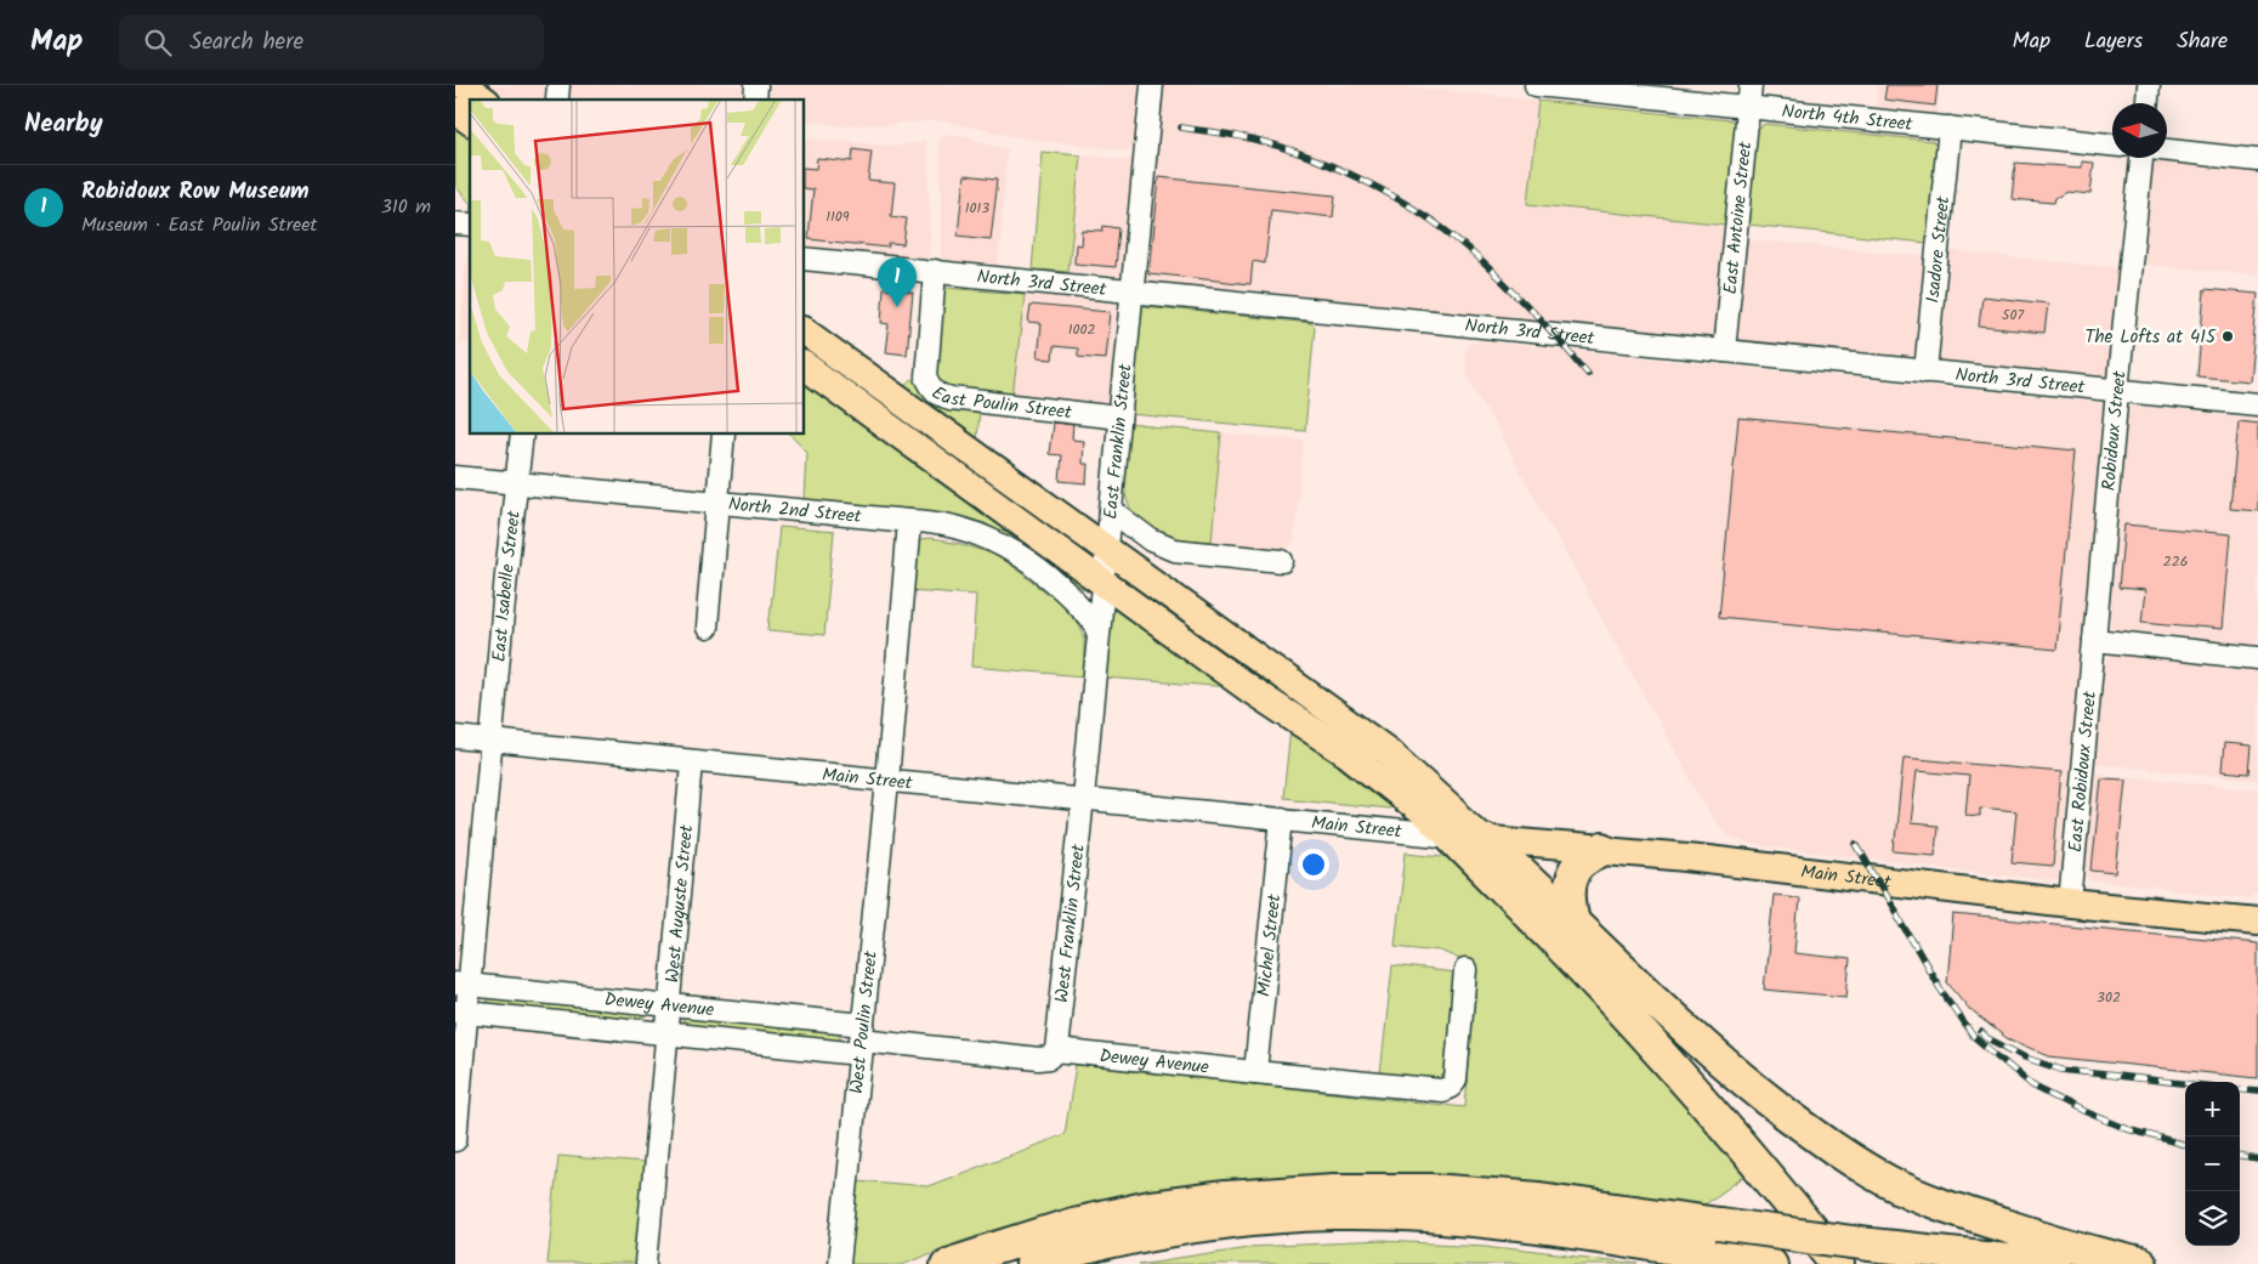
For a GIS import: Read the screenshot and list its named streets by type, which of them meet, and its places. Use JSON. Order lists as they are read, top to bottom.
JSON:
{
  "streets": {
    "main road": ["Main Street"],
    "street": [
      "North 4th Street",
      "East Antoine Street",
      "Isadore Street",
      "North 3rd Street",
      "East Poulin Street",
      "Robidoux Street",
      "East Franklin Street",
      "North 2nd Street",
      "East Isabelle Street",
      "East Robidoux Street",
      "West Auguste Street",
      "West Franklin Street",
      "Michel Street",
      "Dewey Avenue",
      "West Poulin Street"
    ]
  },
  "crossings": [
    ["North 4th Street", "East Antoine Street"],
    ["North 4th Street", "Isadore Street"],
    ["East Antoine Street", "North 3rd Street"],
    ["Isadore Street", "North 3rd Street"],
    ["North 3rd Street", "East Poulin Street"],
    ["North 3rd Street", "Robidoux Street"],
    ["North 3rd Street", "East Franklin Street"],
    ["East Poulin Street", "East Franklin Street"],
    ["Robidoux Street", "East Robidoux Street"],
    ["East Franklin Street", "North 2nd Street"],
    ["East Franklin Street", "Main Street"],
    ["East Franklin Street", "West Franklin Street"],
    ["North 2nd Street", "East Isabelle Street"],
    ["East Isabelle Street", "Main Street"],
    ["East Isabelle Street", "Dewey Avenue"],
    ["East Robidoux Street", "Main Street"],
    ["Main Street", "West Auguste Street"],
    ["Main Street", "West Franklin Street"],
    ["Main Street", "Michel Street"],
    ["Main Street", "West Poulin Street"],
    ["West Auguste Street", "Dewey Avenue"],
    ["West Franklin Street", "Dewey Avenue"],
    ["Michel Street", "Dewey Avenue"],
    ["Dewey Avenue", "West Poulin Street"]
  ],
  "places": ["The Lofts at 415"],
  "house_numbers": [
    "1013",
    "1109",
    "507",
    "1002",
    "226",
    "302"
  ],
  "north": "left",
  "page": {
    "header": "Map",
    "search": "Search here",
    "nav": ["Map", "Layers", "Share"],
    "heading": "Nearby",
    "list": [
      {
        "mark": "1",
        "name": "Robidoux Row Museum",
        "note": "Museum · East Poulin Street",
        "value": "310 m"
      }
    ],
    "pins": "1",
    "map_buttons": ["+", "−"]
  }
}
